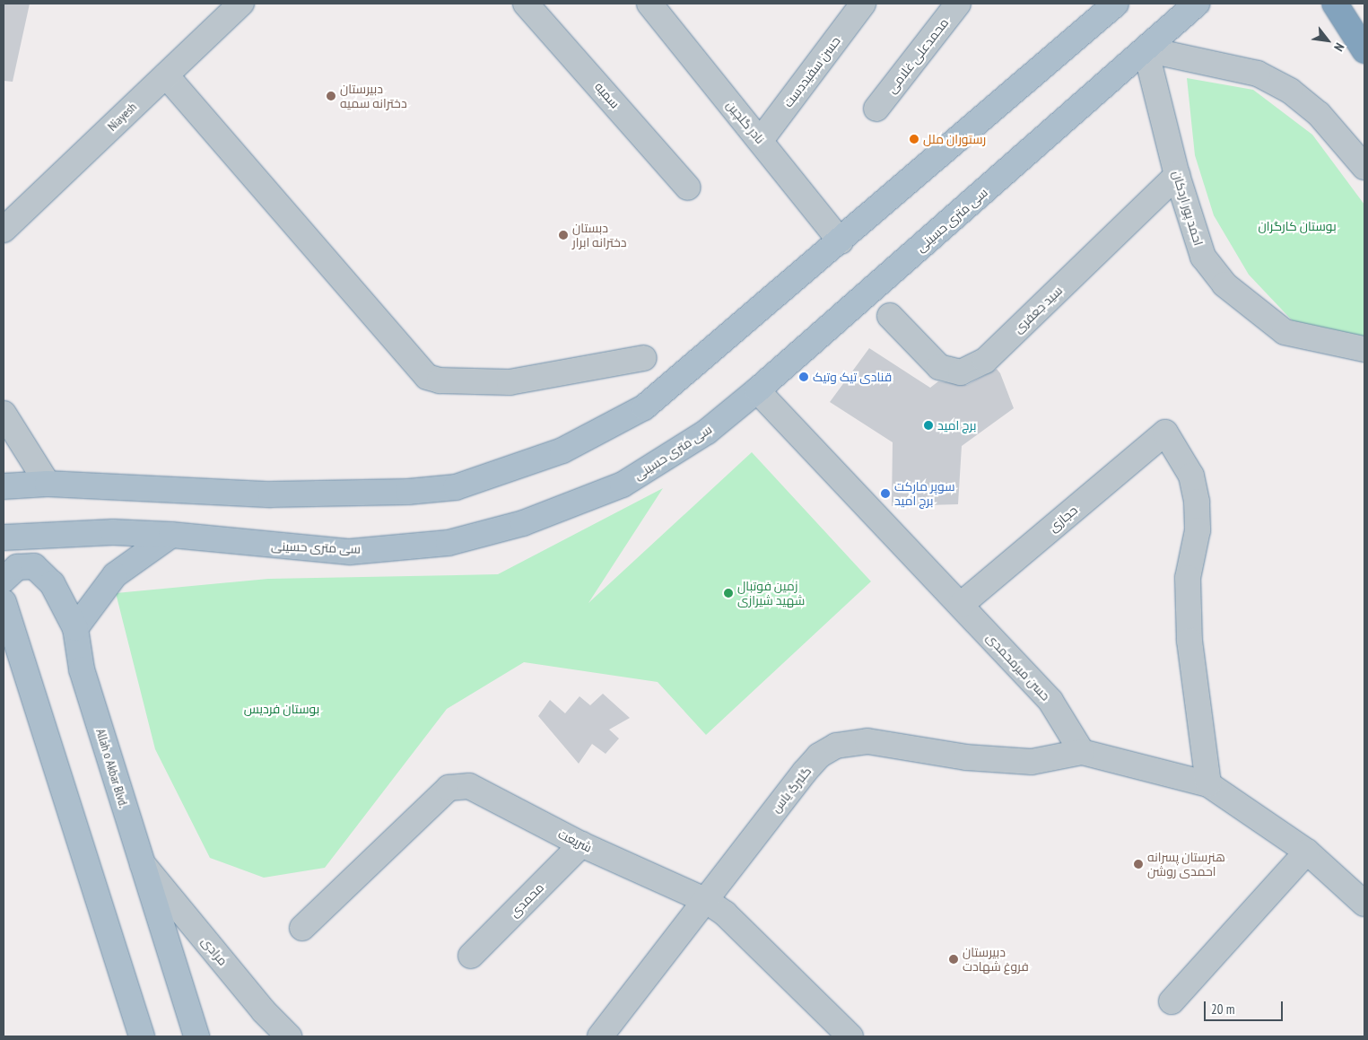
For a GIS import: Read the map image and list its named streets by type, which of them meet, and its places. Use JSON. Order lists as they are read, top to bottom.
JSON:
{
  "streets": {
    "main road": ["سی متری حسینی", "Allah o Akbar Blvd."],
    "street": [
      "محمدعلی غلامی",
      "حسن سفیددست",
      "سمیه",
      "Niayesh",
      "نادر گلچین",
      "احمد پور اردکان",
      "سید جعفری",
      "حجازی",
      "حسن میرمحمدی",
      "گلبرگ یاس",
      "شریعت",
      "محمدی",
      "مرادی"
    ]
  },
  "crossings": [
    ["حسن سفیددست", "نادر گلچین"],
    ["احمد پور اردکان", "سی متری حسینی"],
    ["احمد پور اردکان", "سید جعفری"],
    ["سی متری حسینی", "حسن میرمحمدی"],
    ["حجازی", "حسن میرمحمدی"],
    ["حسن میرمحمدی", "گلبرگ یاس"],
    ["Allah o Akbar Blvd.", "مرادی"],
    ["گلبرگ یاس", "شریعت"],
    ["شریعت", "محمدی"]
  ],
  "parks": ["بوستان کارگران", "بوستان فردیس"],
  "places": [
    "دبیرستان دخترانه سمیه",
    "رستوران ملل",
    "دبستان دخترانه ابرار",
    "قنادی تیک وتیک",
    "برج امید",
    "سوپر مارکت برج امید",
    "زمین فوتبال شهید شیرازی",
    "هنرستان پسرانه احمدی روشن",
    "دبیرستان فروغ شهادت"
  ],
  "scale_bar": "20 m",
  "north": "bottom right"
}
